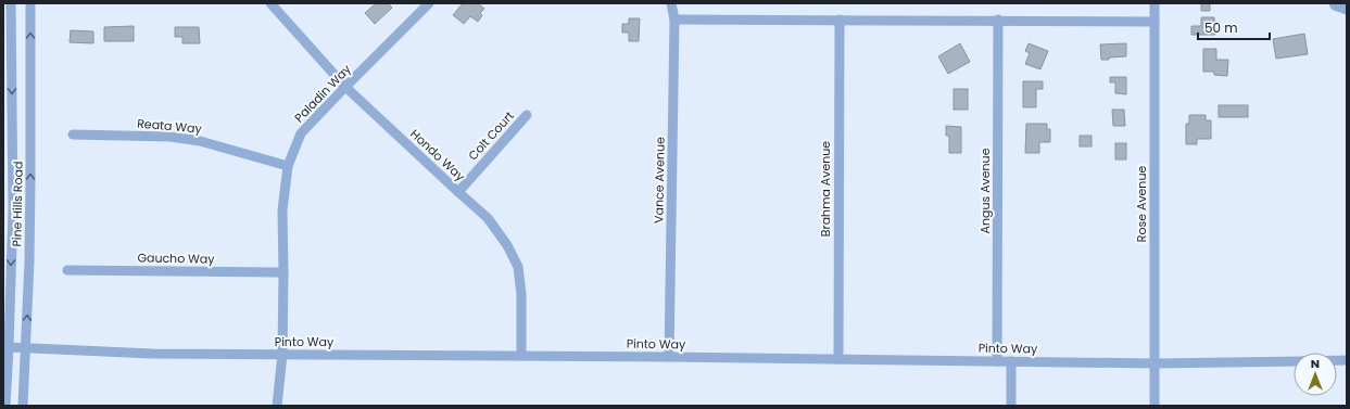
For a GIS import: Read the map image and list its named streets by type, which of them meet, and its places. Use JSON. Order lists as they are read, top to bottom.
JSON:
{
  "streets": {
    "street": [
      "Paladin Way",
      "Reata Way",
      "Colt Court",
      "Hondo Way",
      "Vance Avenue",
      "Brahma Avenue",
      "Angus Avenue",
      "Pine Hills Road",
      "Rose Avenue",
      "Gaucho Way",
      "Pinto Way"
    ]
  },
  "crossings": [
    ["Paladin Way", "Reata Way"],
    ["Paladin Way", "Hondo Way"],
    ["Paladin Way", "Gaucho Way"],
    ["Paladin Way", "Pinto Way"],
    ["Colt Court", "Hondo Way"],
    ["Hondo Way", "Pinto Way"],
    ["Vance Avenue", "Pinto Way"],
    ["Brahma Avenue", "Pinto Way"],
    ["Angus Avenue", "Pinto Way"],
    ["Pine Hills Road", "Pinto Way"],
    ["Rose Avenue", "Pinto Way"]
  ],
  "scale_bar": "50 m",
  "north": "top"
}
